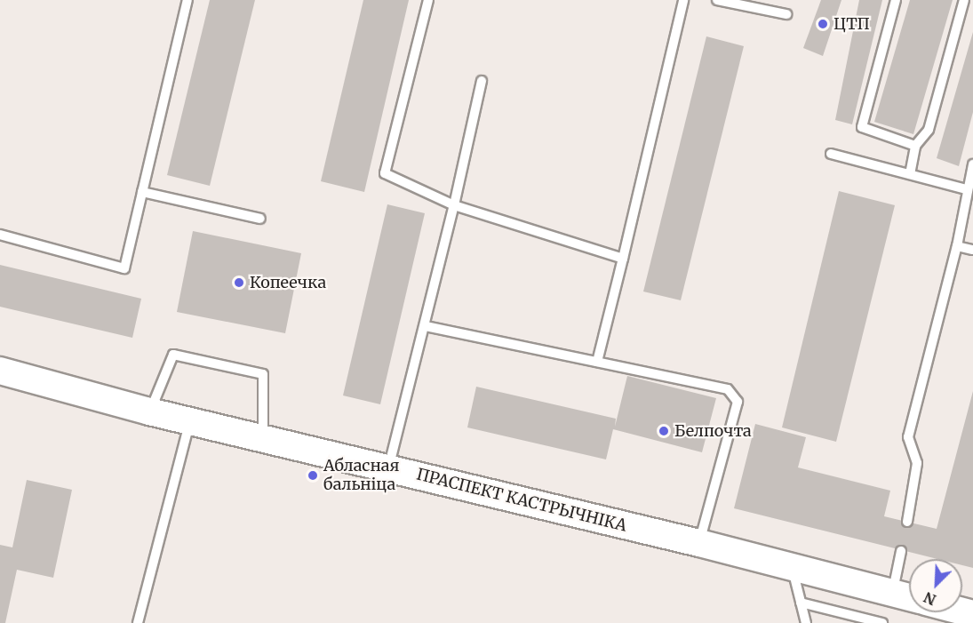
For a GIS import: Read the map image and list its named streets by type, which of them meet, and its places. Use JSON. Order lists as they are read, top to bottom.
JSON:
{
  "streets": {
    "main road": ["ПРАСПЕКТ КАСТРЫЧНІКА"]
  },
  "places": [
    "ЦТП",
    "Копеечка",
    "Белпочта",
    "Абласная бальніца"
  ],
  "north": "bottom left"
}
